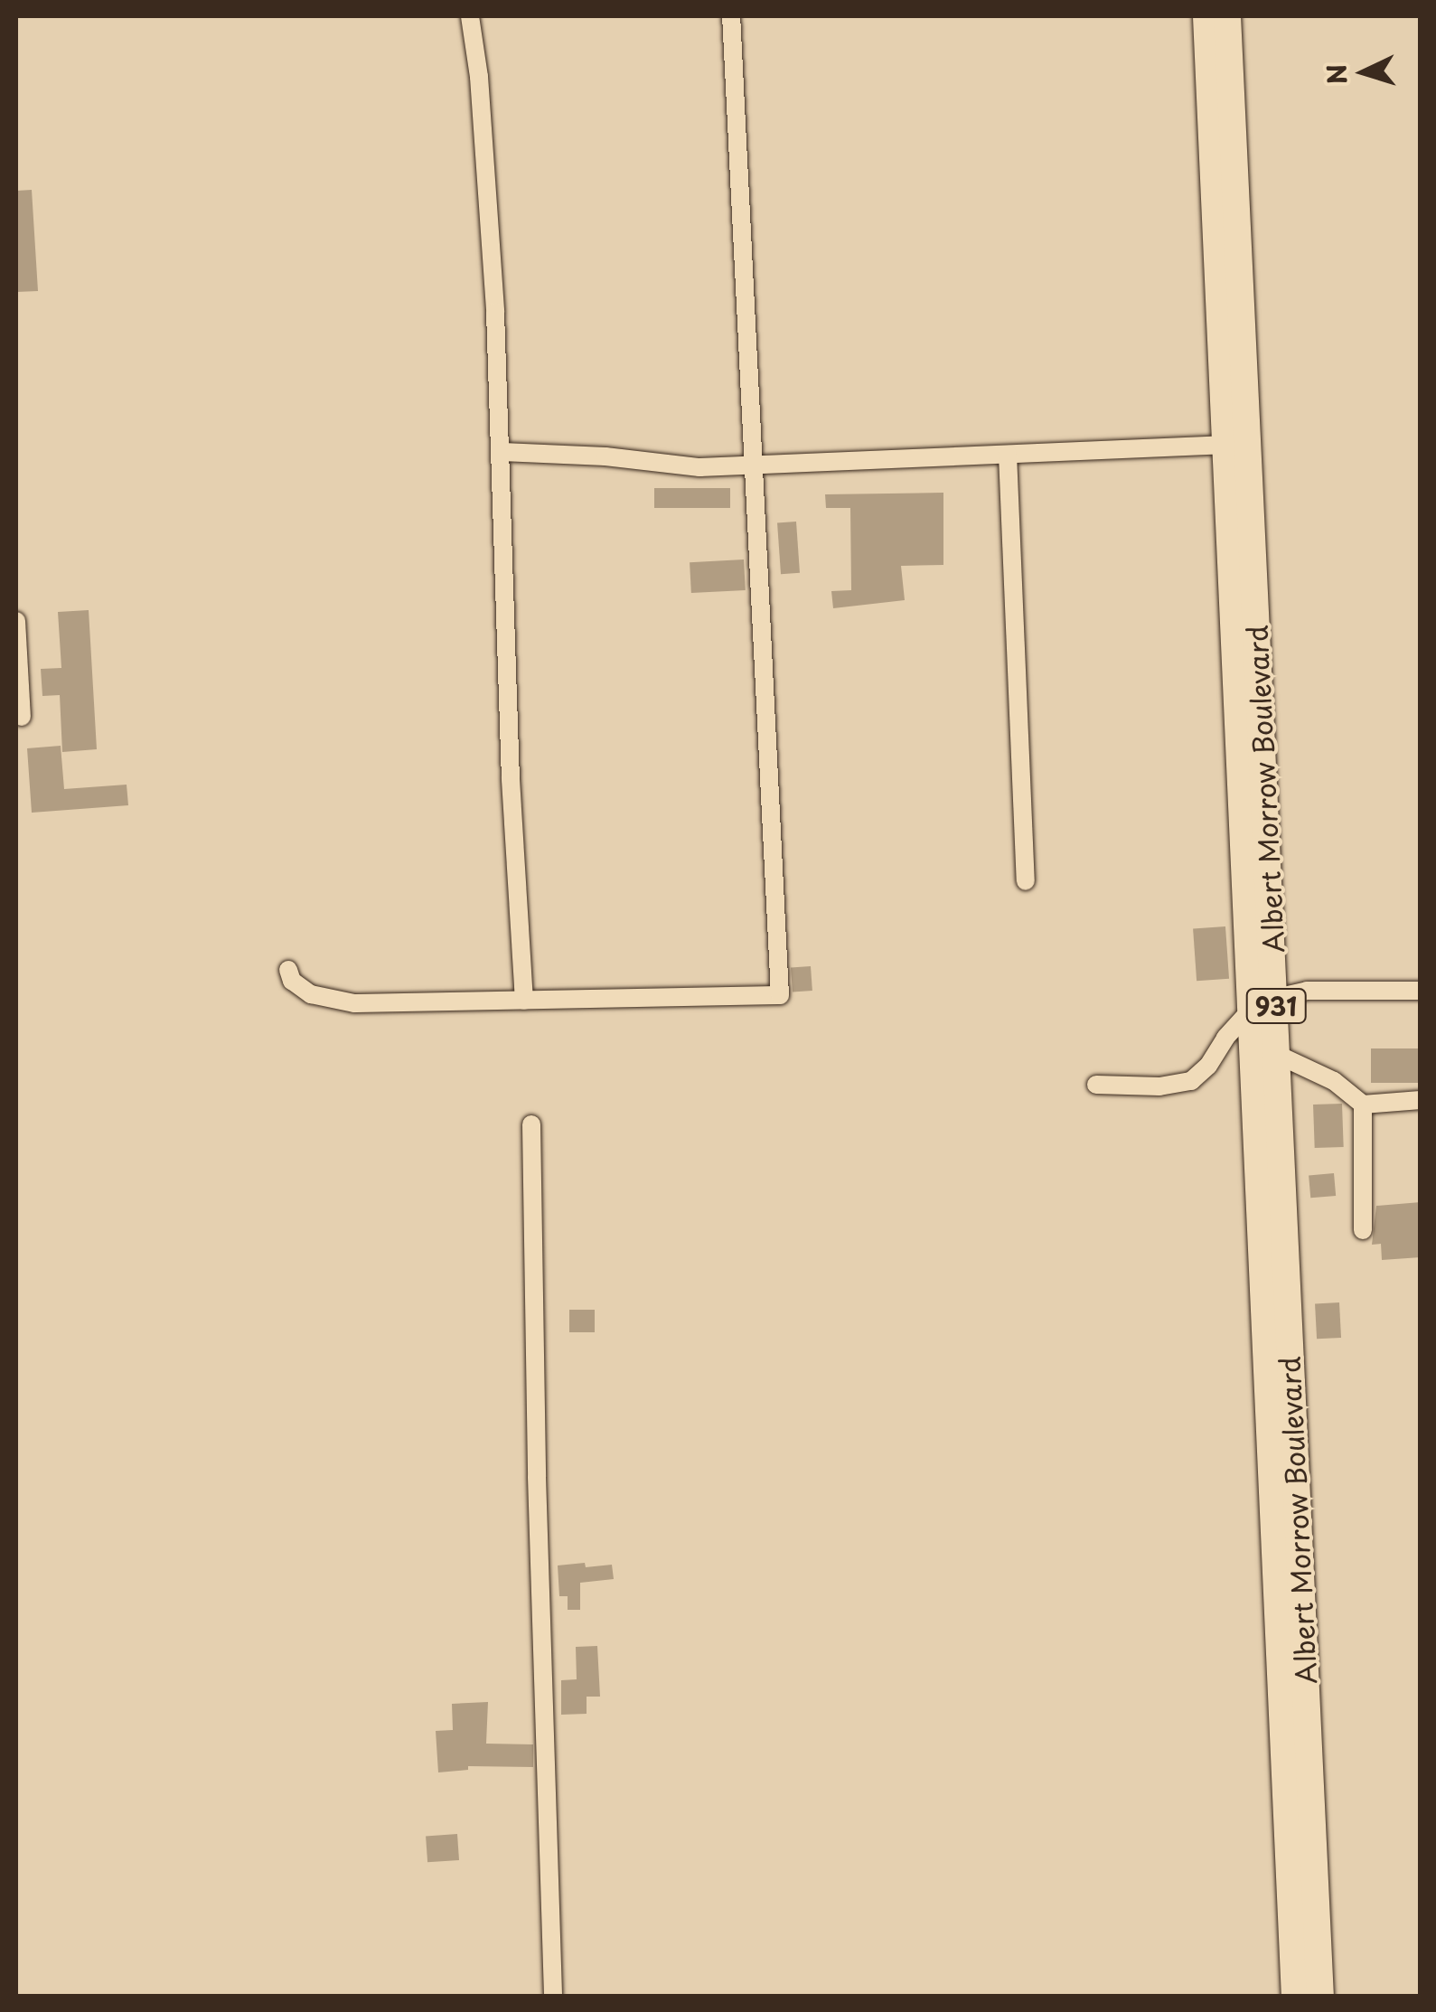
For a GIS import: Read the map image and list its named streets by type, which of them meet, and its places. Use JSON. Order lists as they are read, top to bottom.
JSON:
{
  "streets": {
    "highway": ["Albert Morrow Boulevard", "931"]
  },
  "north": "left"
}
